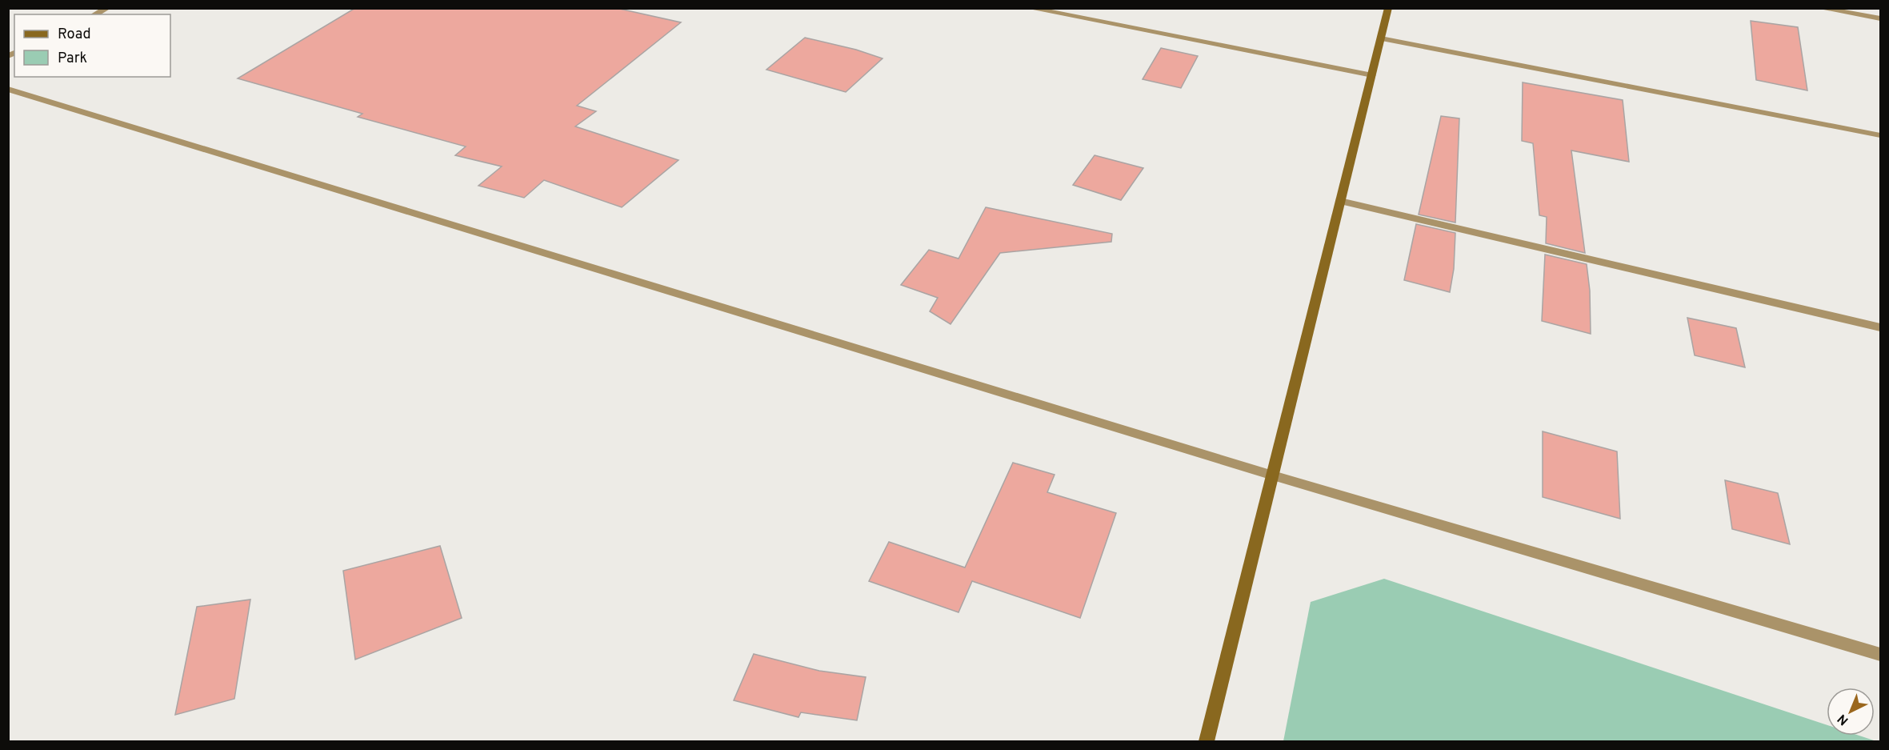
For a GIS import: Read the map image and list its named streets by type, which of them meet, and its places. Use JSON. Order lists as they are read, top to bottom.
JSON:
{
  "legend": ["Road", "Park"],
  "north": "bottom left"
}
